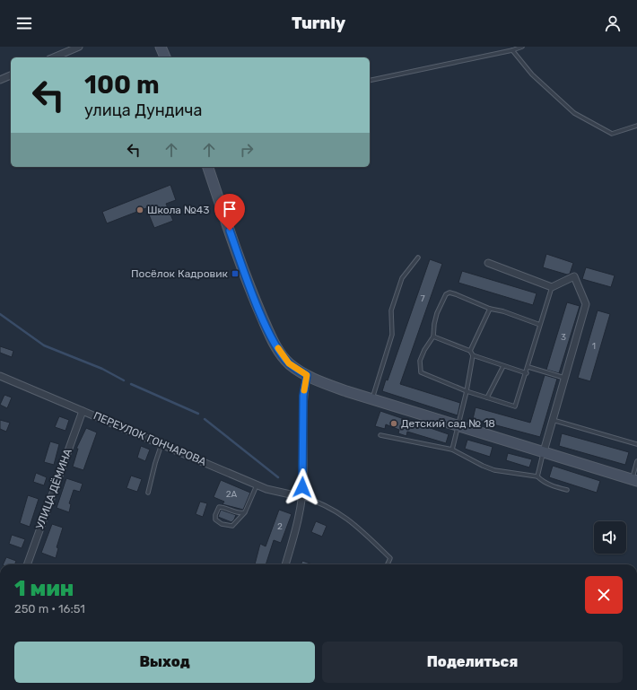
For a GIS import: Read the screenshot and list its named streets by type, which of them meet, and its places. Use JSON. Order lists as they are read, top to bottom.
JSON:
{
  "streets": {
    "street": ["ПЕРЕУЛОК ГОНЧАРОВА", "УЛИЦА ДЁМИНА"]
  },
  "crossings": [
    ["ПЕРЕУЛОК ГОНЧАРОВА", "УЛИЦА ДЁМИНА"]
  ],
  "places": {
    "other": ["Школа №43", "Детский сад № 18"],
    "transit": ["Посёлок Кадровик"]
  },
  "house_numbers": [
    "7",
    "3",
    "1",
    "2А",
    "2"
  ],
  "page": {
    "header": "Turnly",
    "turn": ["100 m", "улица Дундича"],
    "heading": ["1 мин", "250 m · 16:51"],
    "buttons": ["Выход", "Поделиться"]
  }
}
